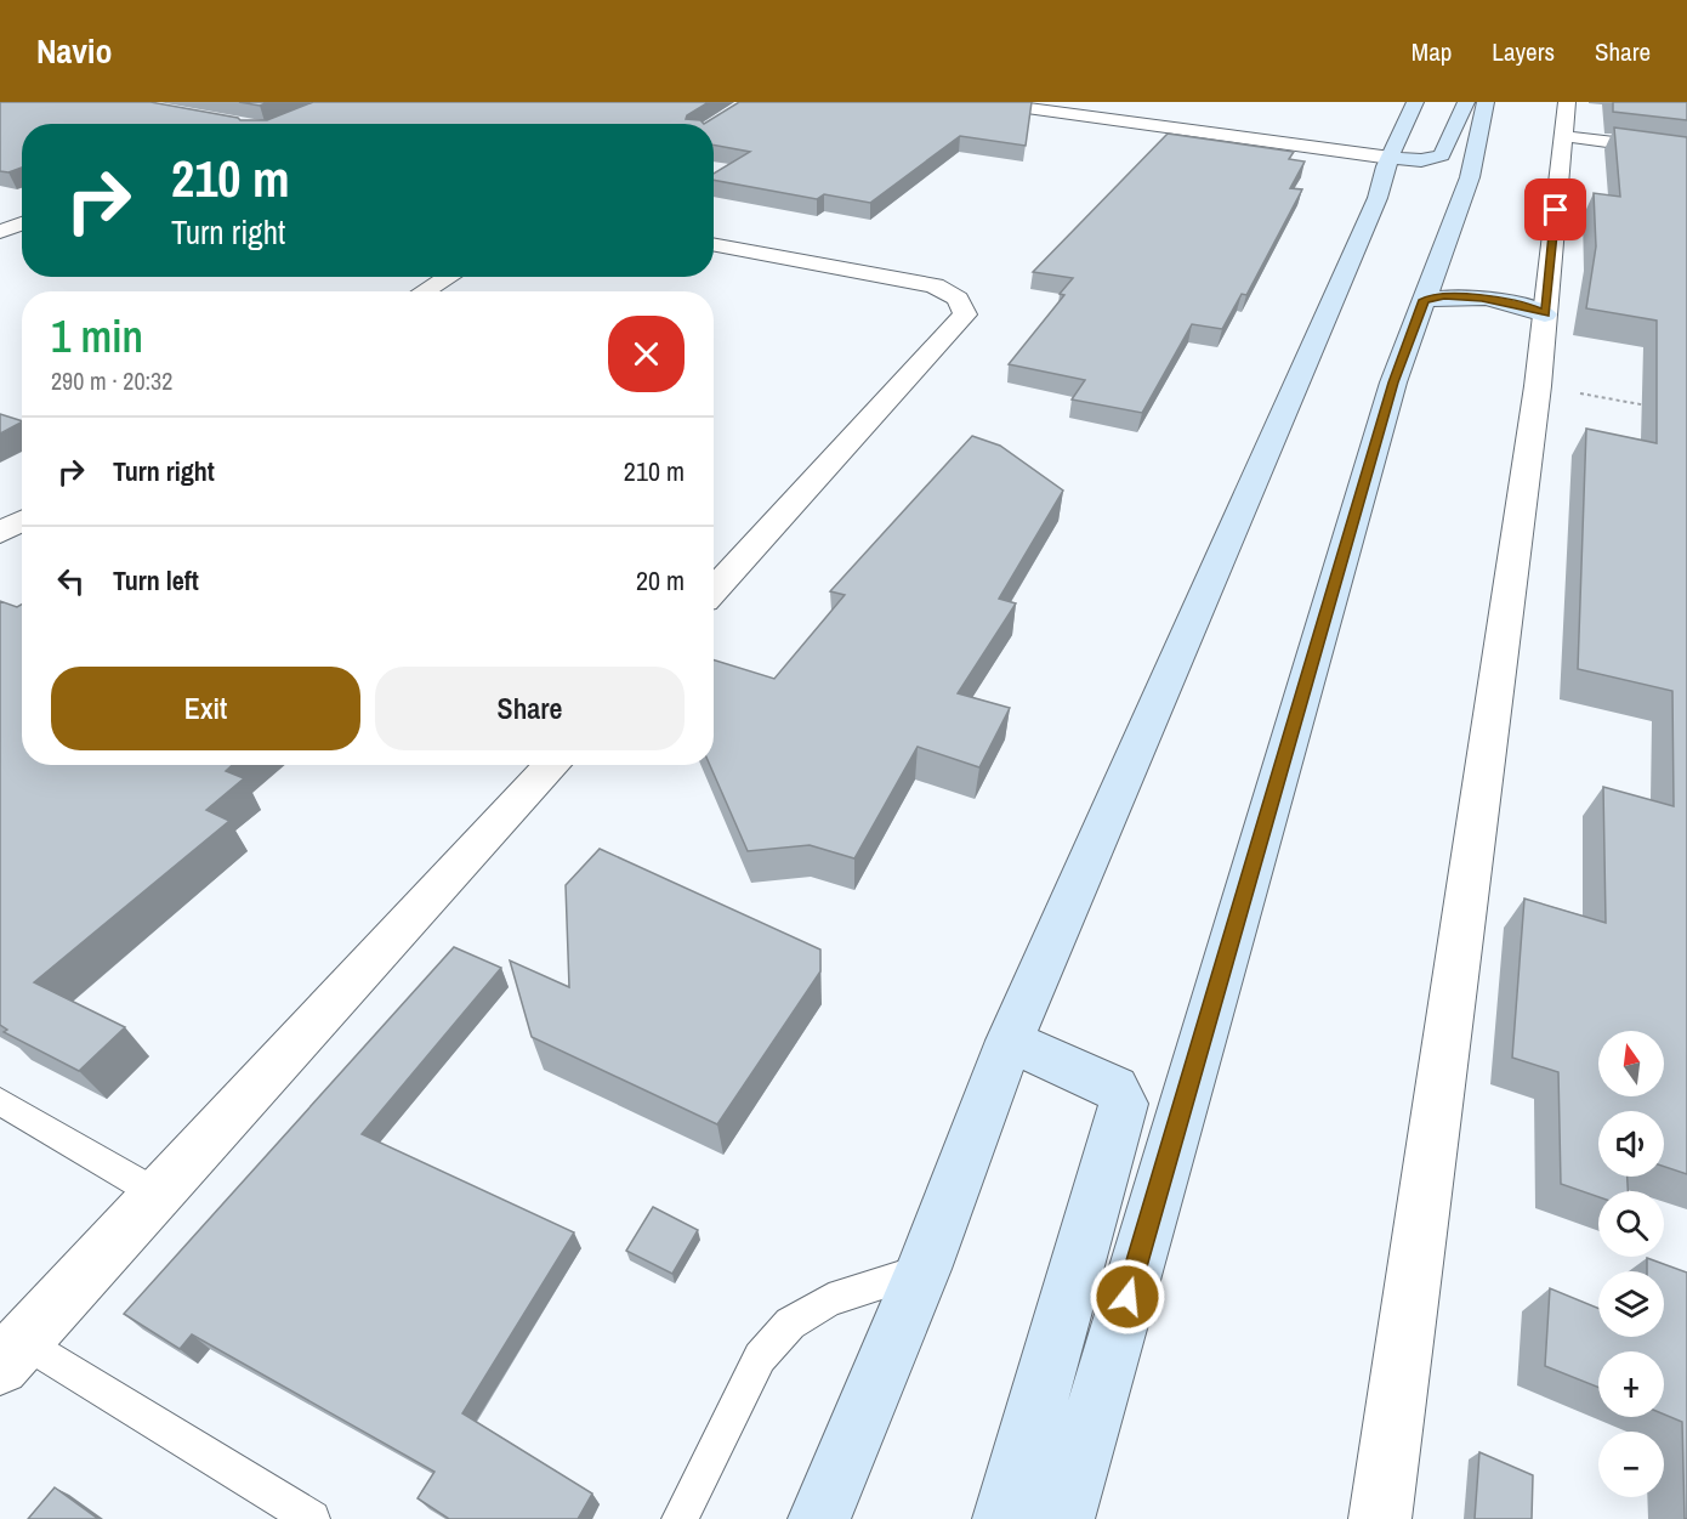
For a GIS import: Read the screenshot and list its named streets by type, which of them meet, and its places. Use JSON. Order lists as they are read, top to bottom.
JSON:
{
  "north": "top",
  "page": {
    "header": "Navio",
    "nav": ["Map", "Layers", "Share"],
    "turn": ["210 m", "Turn right"],
    "heading": ["1 min", "290 m · 20:32"],
    "list": [
      {
        "name": "Turn right",
        "value": "210 m"
      },
      {
        "name": "Turn left",
        "value": "20 m"
      }
    ],
    "buttons": ["Exit", "Share"],
    "map_buttons": ["+", "−"]
  }
}
